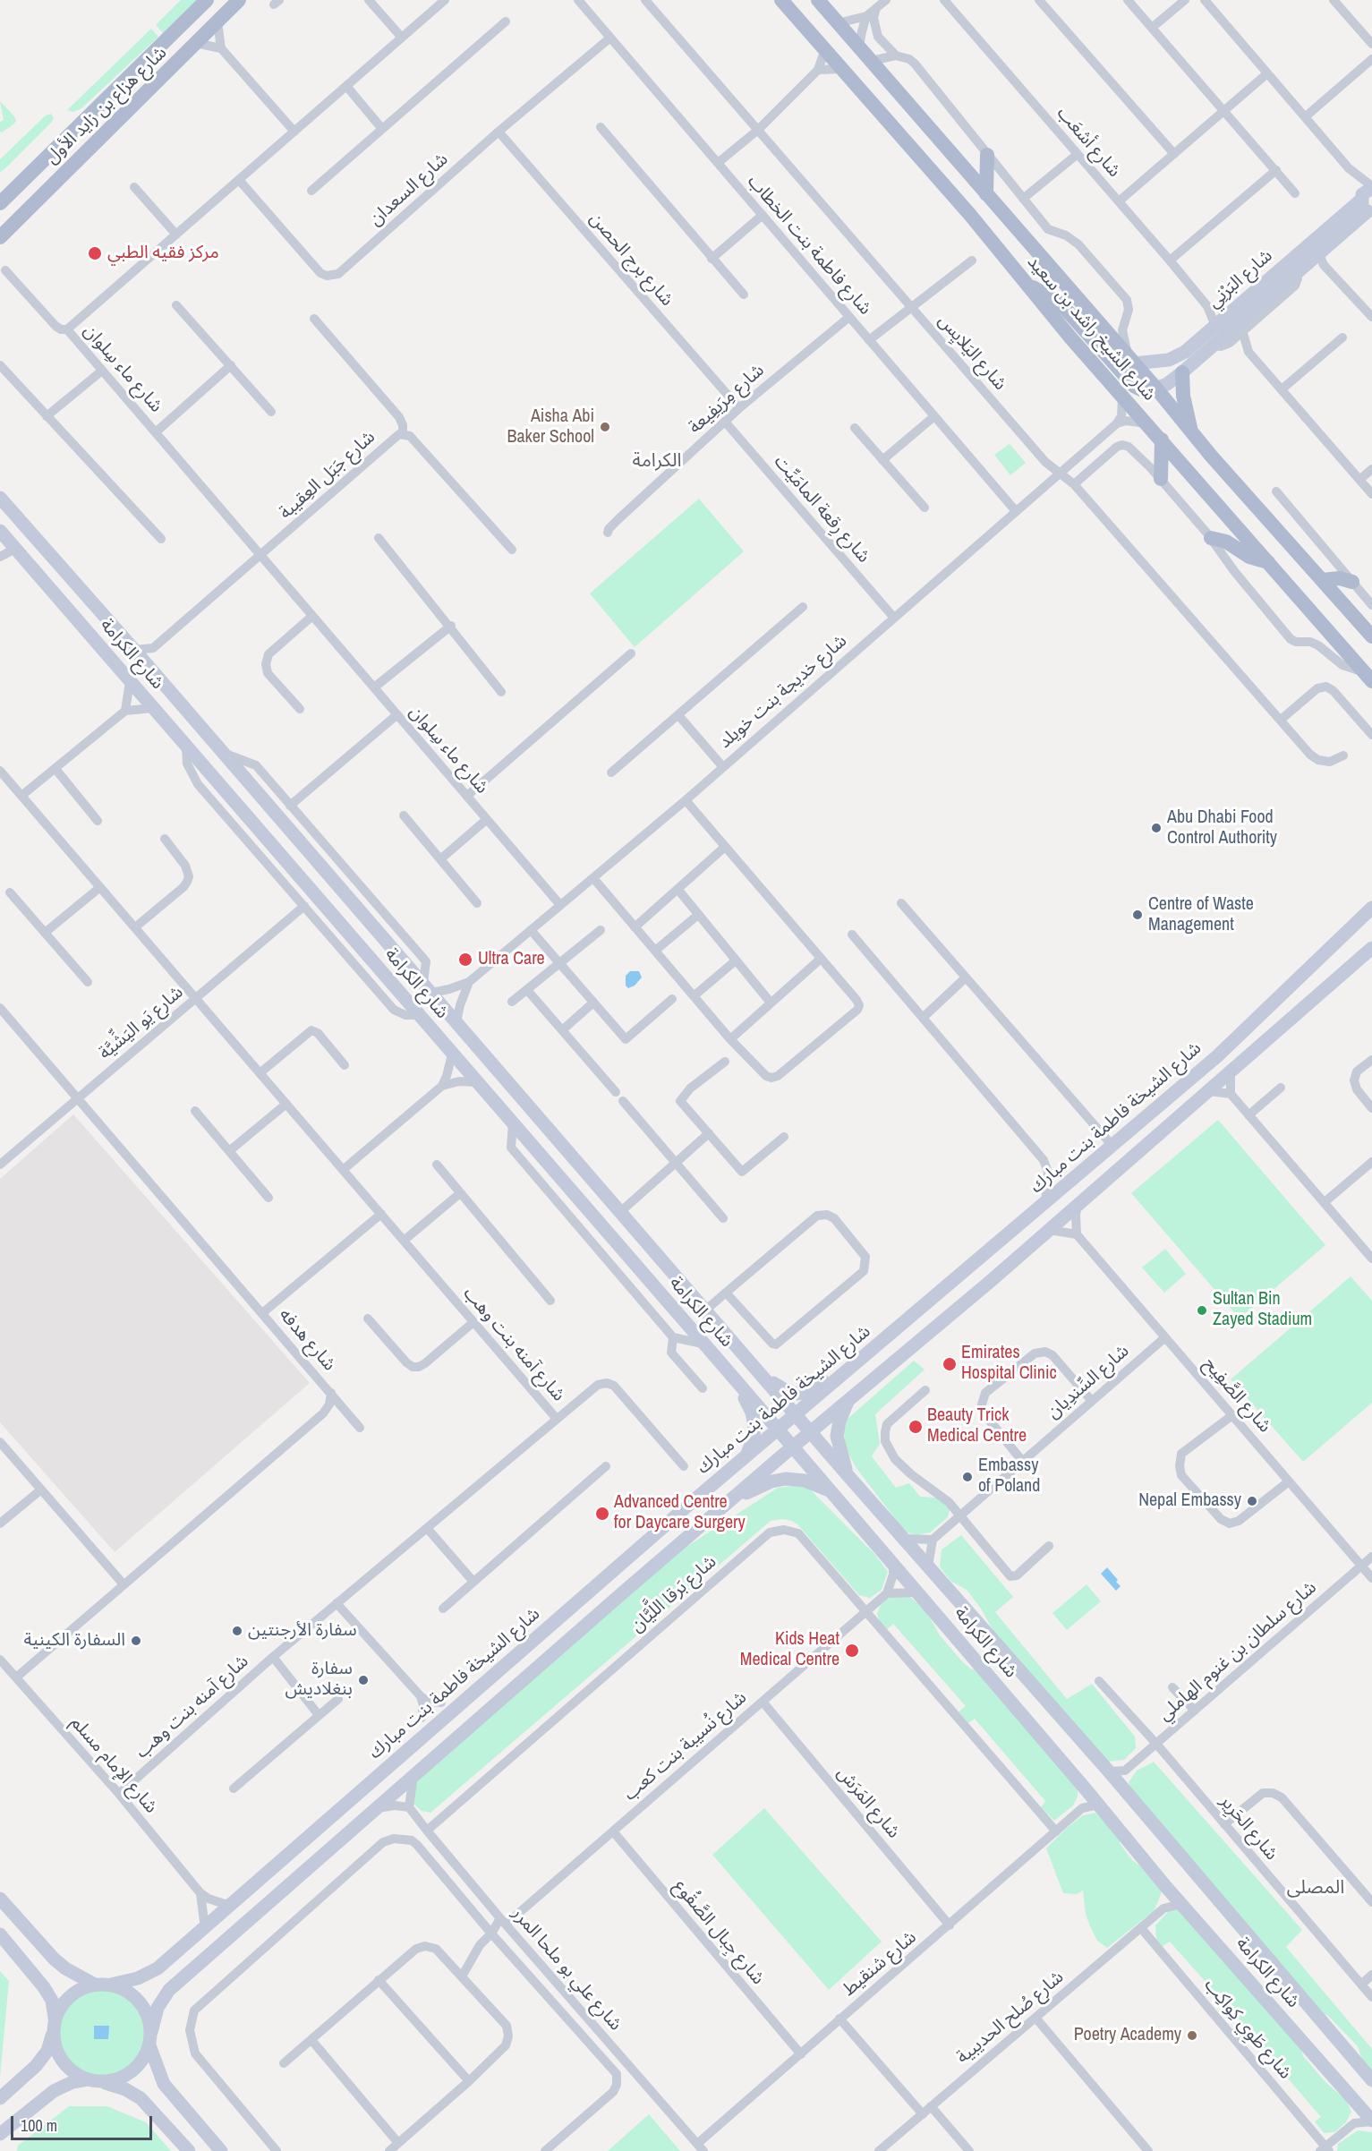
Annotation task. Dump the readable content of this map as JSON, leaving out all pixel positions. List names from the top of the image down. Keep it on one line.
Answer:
{"streets":{"main road":["شارع هزاع بن زايد الأول","شارع البَرْنِي","شارع الشيخ راشد بن سعيد","شارع الكرامة","شارع الشيخة فاطمة بنت مبارك"],"street":["شارع أشعَب","شارع السعدان","شارع فاطمة بنت الخطاب","شارع برج الحصن","شارع اليَلايِس","شارع ماء سِلوان","شارع مِرَيفِيعة","شارع جَبَل العِقيبة","شارع رِقعة المامَيِّت","شارع خديجة بنت خويلد","شارع يَو اليَشِّيَّة","شارع هدفه","شارع آمنه بنت وهب","شارع السِّندِيان","شارع الصَّفِيح","شارع بَرقا اللَّيَّان","شارع سلطان بن غنوم الهاملي","شارع نُسيبة بنت كعب","شارع الإمام مسلم","شارع المَرَش","شارع الحَرِير","شارع جِبال الصَّقُوع","شارع شنقيط","شارع علي بو ملحا المرر","شارع صُلح الحديبية","شارع طَوِي كِواكِب"]},"crossings":[["شارع أشعَب","شارع البَرْنِي"],["شارع السعدان","شارع فاطمة بنت الخطاب"],["شارع السعدان","شارع برج الحصن"],["شارع السعدان","شارع ماء سِلوان"],["شارع فاطمة بنت الخطاب","شارع مِرَيفِيعة"],["شارع فاطمة بنت الخطاب","شارع خديجة بنت خويلد"],["شارع برج الحصن","شارع مِرَيفِيعة"],["شارع البَرْنِي","شارع الشيخ راشد بن سعيد"],["شارع اليَلايِس","شارع خديجة بنت خويلد"],["شارع ماء سِلوان","شارع جَبَل العِقيبة"],["شارع ماء سِلوان","شارع خديجة بنت خويلد"],["شارع مِرَيفِيعة","شارع رِقعة المامَيِّت"],["شارع رِقعة المامَيِّت","شارع خديجة بنت خويلد"],["شارع الكرامة","شارع خديجة بنت خويلد"],["شارع الكرامة","شارع الشيخة فاطمة بنت مبارك"],["شارع الكرامة","شارع شنقيط"],["شارع الكرامة","شارع صُلح الحديبية"],["شارع يَو اليَشِّيَّة","شارع هدفه"],["شارع يَو اليَشِّيَّة","شارع آمنه بنت وهب"],["شارع الشيخة فاطمة بنت مبارك","شارع الإمام مسلم"],["شارع هدفه","شارع الإمام مسلم"],["شارع آمنه بنت وهب","شارع الإمام مسلم"],["شارع السِّندِيان","شارع الصَّفِيح"],["شارع الصَّفِيح","شارع سلطان بن غنوم الهاملي"],["شارع بَرقا اللَّيَّان","شارع نُسيبة بنت كعب"],["شارع بَرقا اللَّيَّان","شارع شنقيط"],["شارع بَرقا اللَّيَّان","شارع علي بو ملحا المرر"],["شارع سلطان بن غنوم الهاملي","شارع الحَرِير"],["شارع نُسيبة بنت كعب","شارع المَرَش"],["شارع نُسيبة بنت كعب","شارع جِبال الصَّقُوع"],["شارع نُسيبة بنت كعب","شارع علي بو ملحا المرر"],["شارع المَرَش","شارع شنقيط"],["شارع جِبال الصَّقُوع","شارع شنقيط"],["شارع شنقيط","شارع علي بو ملحا المرر"],["شارع صُلح الحديبية","شارع طَوِي كِواكِب"]],"districts":["الكرامة","المصلى"],"places":["مركز فقيه الطبي","Aisha Abi Baker School","Abu Dhabi Food Control Authority","Centre of Waste Management","Ultra Care","Sultan Bin Zayed Stadium","Emirates Hospital Clinic","Beauty Trick Medical Centre","Embassy of Poland","Nepal Embassy","Advanced Centre for Daycare Surgery","سفارة الأرجنتين","السفارة الكينية","Kids Heat Medical Centre","سفارة بنغلاديش","Poetry Academy"],"scale_bar":"100 m"}
